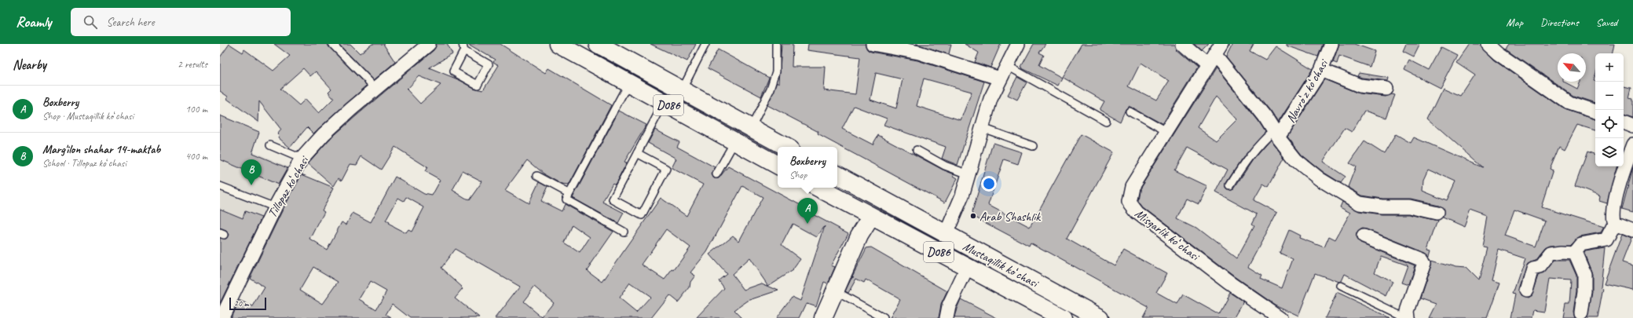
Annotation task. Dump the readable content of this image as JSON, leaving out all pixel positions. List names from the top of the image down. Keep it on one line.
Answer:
{"streets":{"main road":["D086","Mustaqillik koʻchasi"],"street":["Navroʻz koʻchasi","Tillopaz koʻchasi","Misgarlik koʻchasi"]},"crossings":[["Navroʻz koʻchasi","Misgarlik koʻchasi"]],"places":["Arab Shashlik"],"scale_bar":"20 m","north":"top left","page":{"header":"Roamly","search":"Search here","nav":["Map","Directions","Saved"],"heading":["Nearby","2 results"],"map_buttons":["+","−"],"list":[{"mark":"A","name":"Boxberry","note":"Shop · Mustaqillik koʻchasi","value":"100 m"},{"mark":"B","name":"Marg'ilon shahar 14-maktab","note":"School · Tillopaz koʻchasi","value":"400 m"}],"popup":["Boxberry","Shop"],"pins":["B","A"],"scale":"20 m"}}
